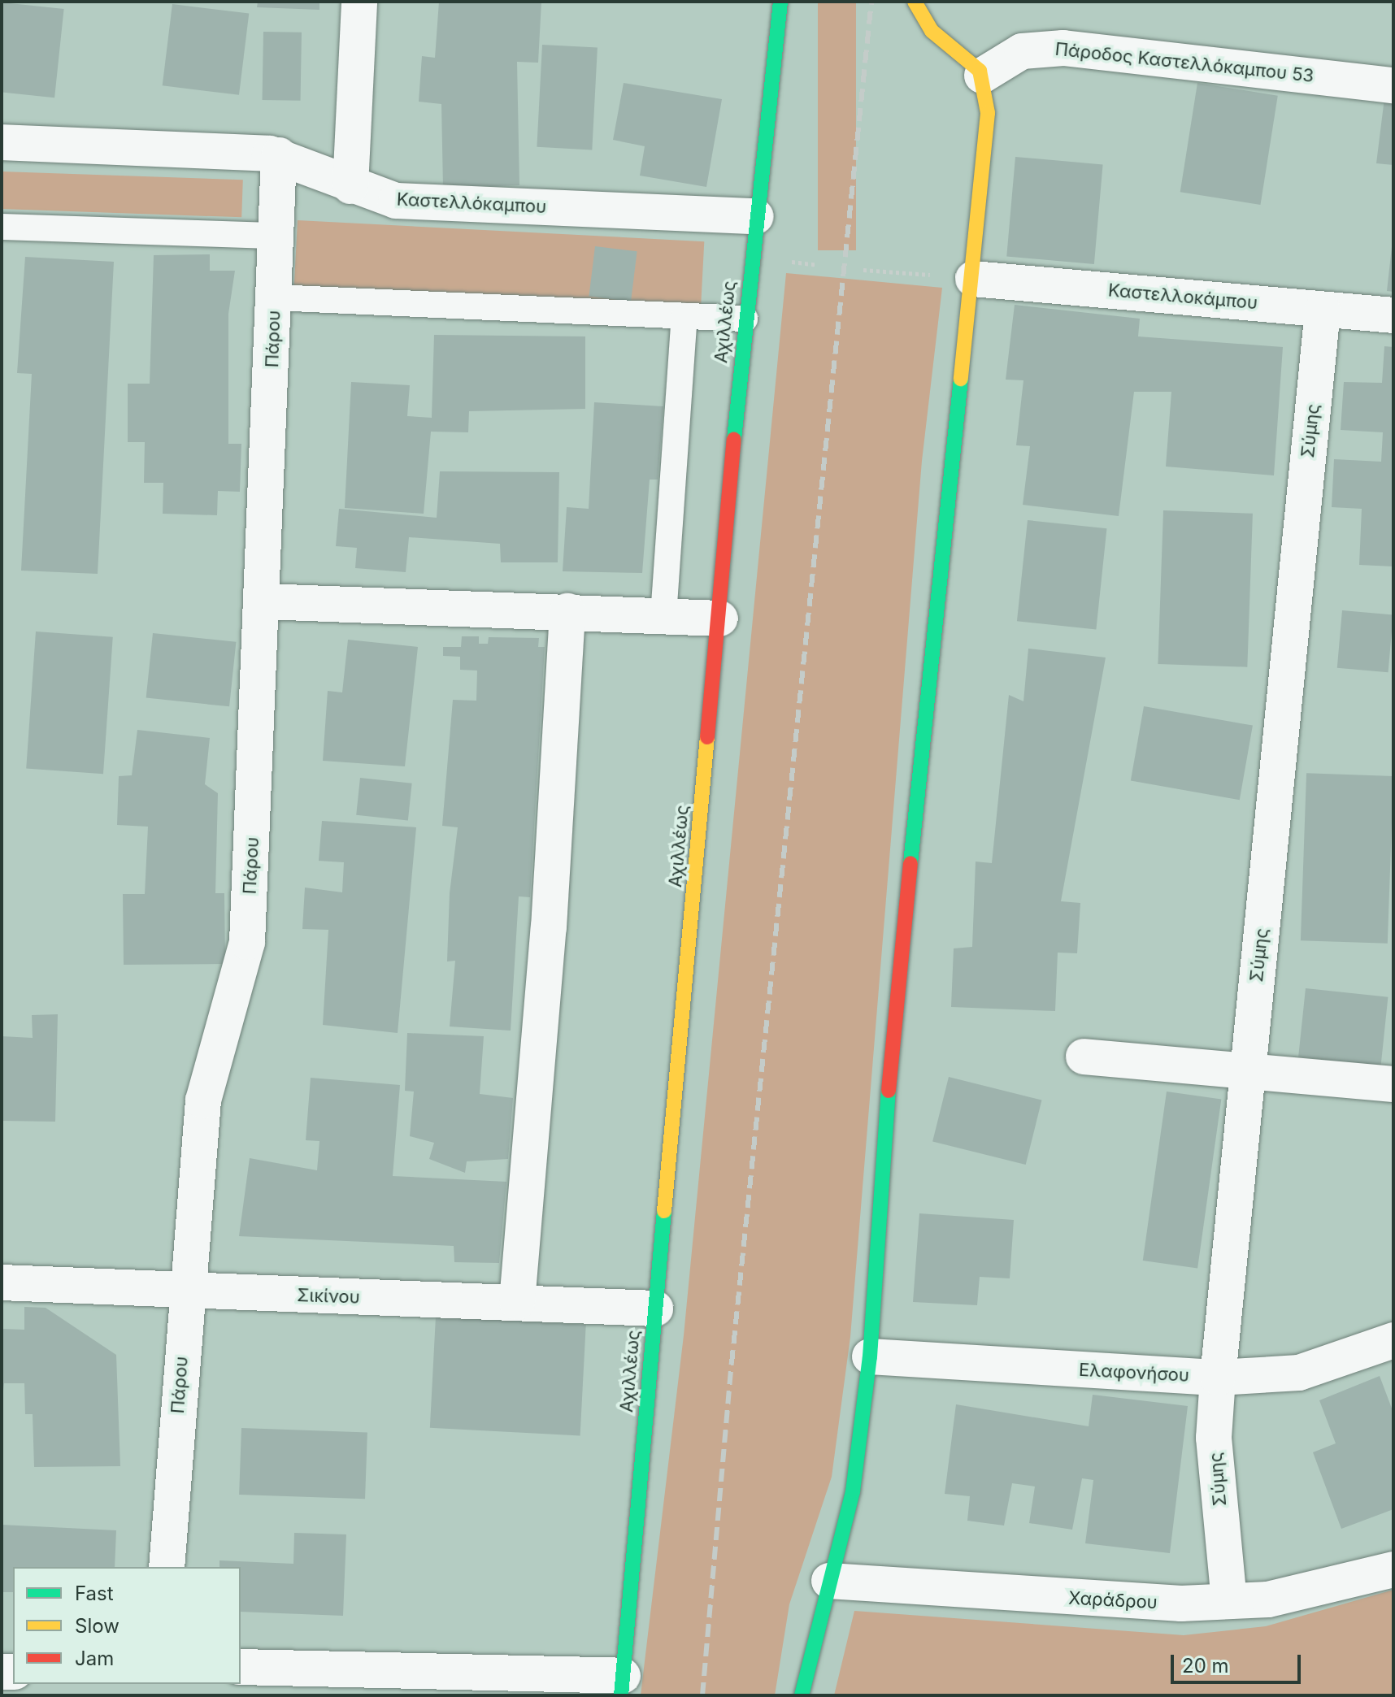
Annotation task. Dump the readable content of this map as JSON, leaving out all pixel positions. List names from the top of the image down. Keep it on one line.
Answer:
{"streets":{"street":["Πάροδος Καστελλόκαμπου 53","Καστελλόκαμπου","Καστελλοκάμπου","Αχιλλέως","Πάρου","Σύμης","Σικίνου","Ελαφονήσου","Χαράδρου"]},"crossings":[["Καστελλόκαμπου","Αχιλλέως"],["Καστελλόκαμπου","Πάρου"],["Καστελλοκάμπου","Σύμης"],["Αχιλλέως","Σικίνου"],["Πάρου","Σικίνου"],["Σύμης","Ελαφονήσου"],["Σύμης","Χαράδρου"]],"legend":["Fast","Slow","Jam"],"scale_bar":"20 m"}
